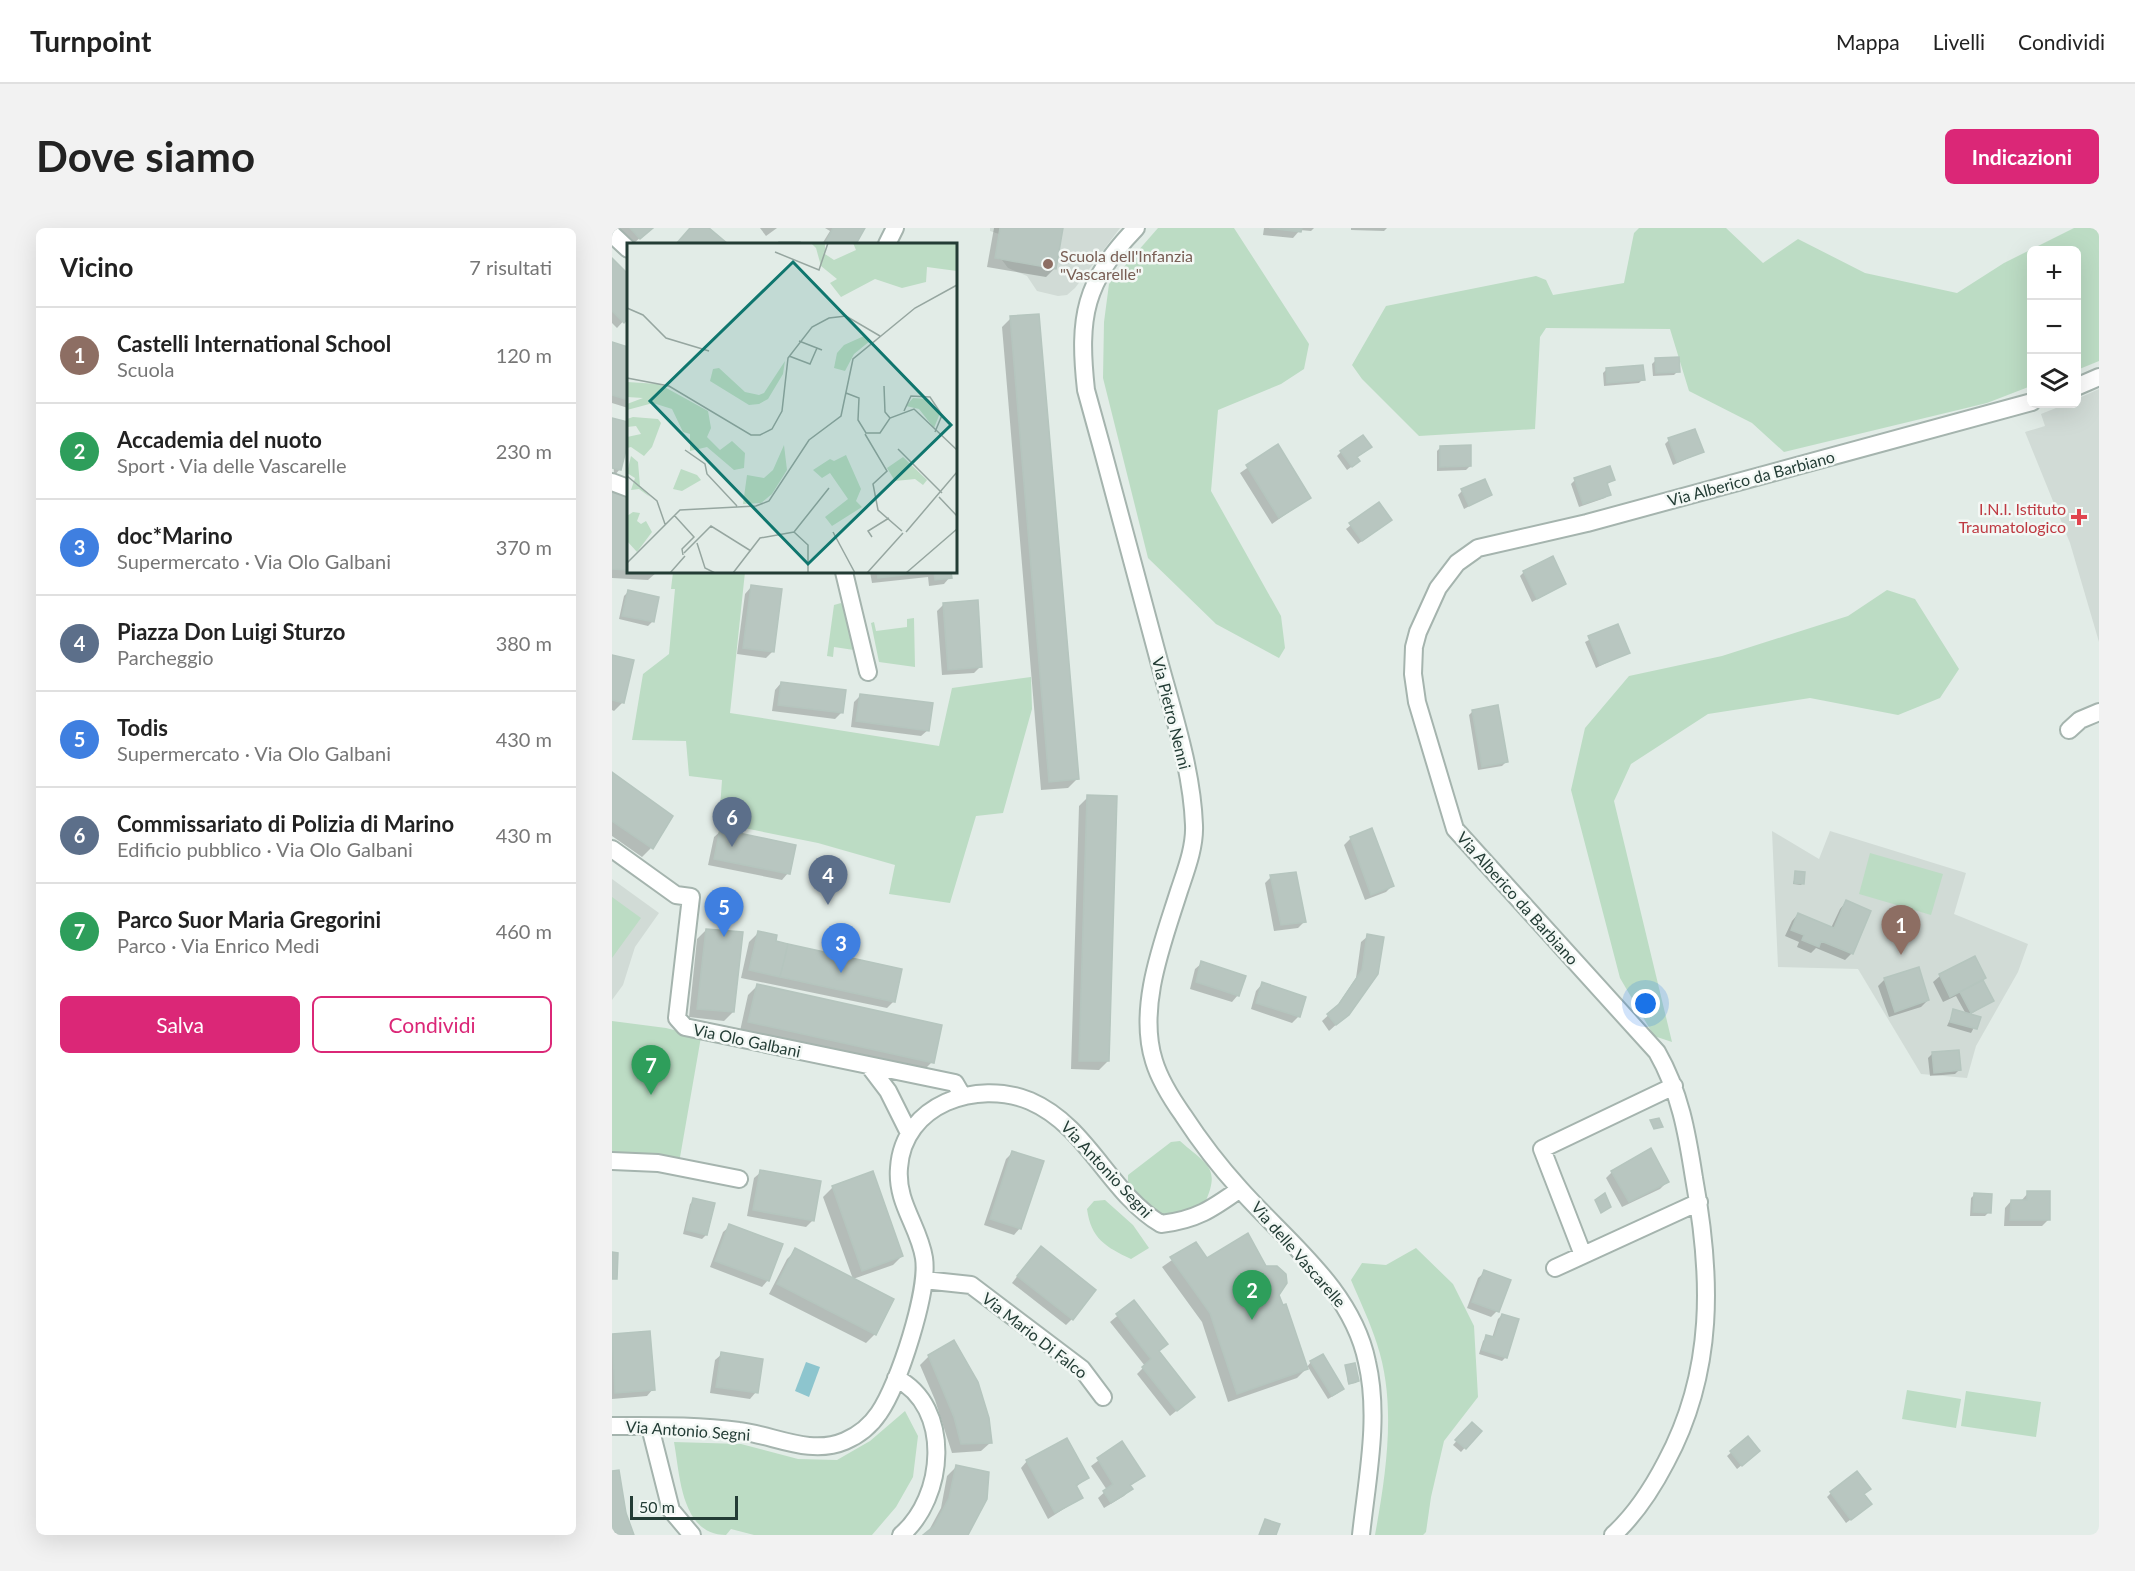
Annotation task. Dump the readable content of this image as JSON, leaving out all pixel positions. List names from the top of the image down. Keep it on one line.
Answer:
{"streets":{"street":["Via Alberico da Barbiano","Via Pietro Nenni","Via Olo Galbani","Via Antonio Segni","Via delle Vascarelle","Via Mario Di Falco"]},"crossings":[["Via Pietro Nenni","Via Antonio Segni"],["Via Pietro Nenni","Via delle Vascarelle"],["Via Olo Galbani","Via Antonio Segni"],["Via Antonio Segni","Via delle Vascarelle"],["Via Antonio Segni","Via Mario Di Falco"]],"places":{"other":["Scuola dell'Infanzia \"Vascarelle\""],"health":["I.N.I. Istituto Traumatologico"]},"scale_bar":"50 m","page":{"header":"Turnpoint","nav":["Mappa","Livelli","Condividi"],"buttons":["Indicazioni",["Salva","Condividi"]],"title":"Dove siamo","heading":["Vicino","7 risultati"],"map_buttons":["+","−"],"list":[{"mark":"1","name":"Castelli International School","note":"Scuola","value":"120 m"},{"mark":"2","name":"Accademia del nuoto","note":"Sport · Via delle Vascarelle","value":"230 m"},{"mark":"3","name":"doc*Marino","note":"Supermercato · Via Olo Galbani","value":"370 m"},{"mark":"4","name":"Piazza Don Luigi Sturzo","note":"Parcheggio","value":"380 m"},{"mark":"5","name":"Todis","note":"Supermercato · Via Olo Galbani","value":"430 m"},{"mark":"6","name":"Commissariato di Polizia di Marino","note":"Edificio pubblico · Via Olo Galbani","value":"430 m"},{"mark":"7","name":"Parco Suor Maria Gregorini","note":"Parco · Via Enrico Medi","value":"460 m"}],"pins":["6","4","5","1","3","7","2"],"scale":"50 m"}}
